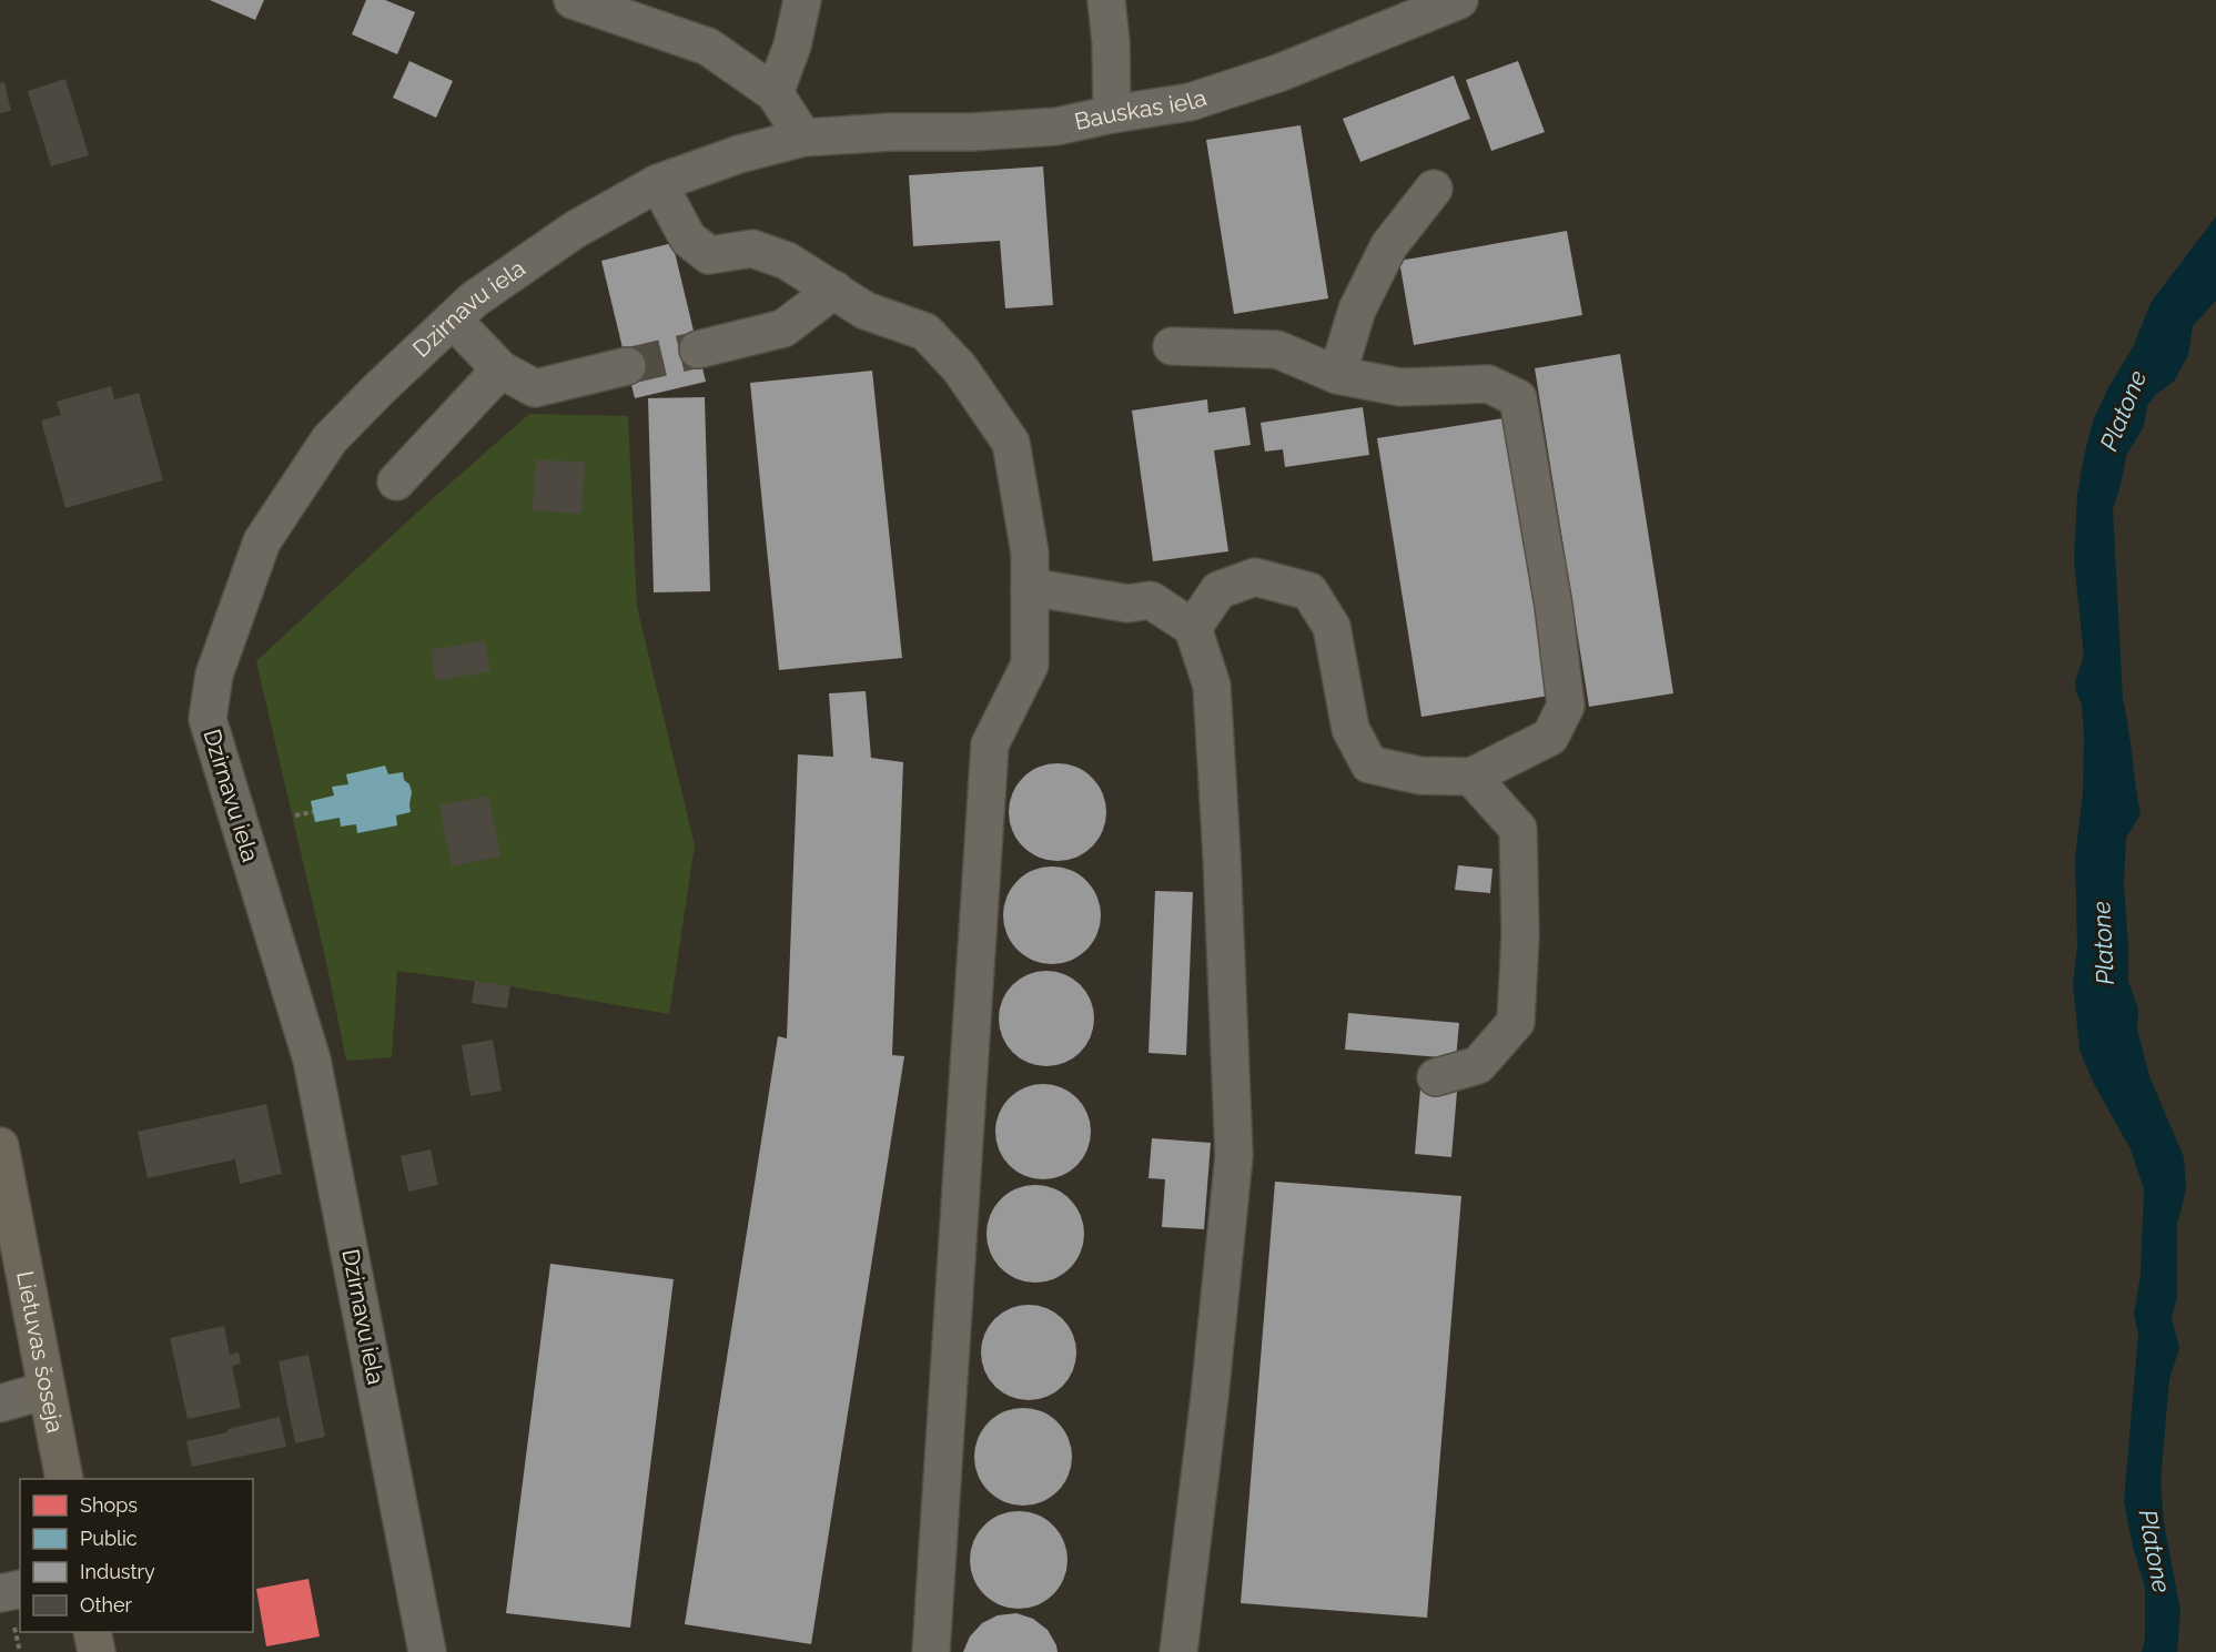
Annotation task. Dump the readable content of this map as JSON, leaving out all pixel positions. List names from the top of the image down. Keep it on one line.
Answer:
{"streets":{"main road":["Lietuvas šoseja"],"street":["Bauskas iela","Dzirnavu iela"]},"crossings":[["Bauskas iela","Dzirnavu iela"]],"water":["Platone"],"legend":["Shops","Public","Industry","Other"]}
